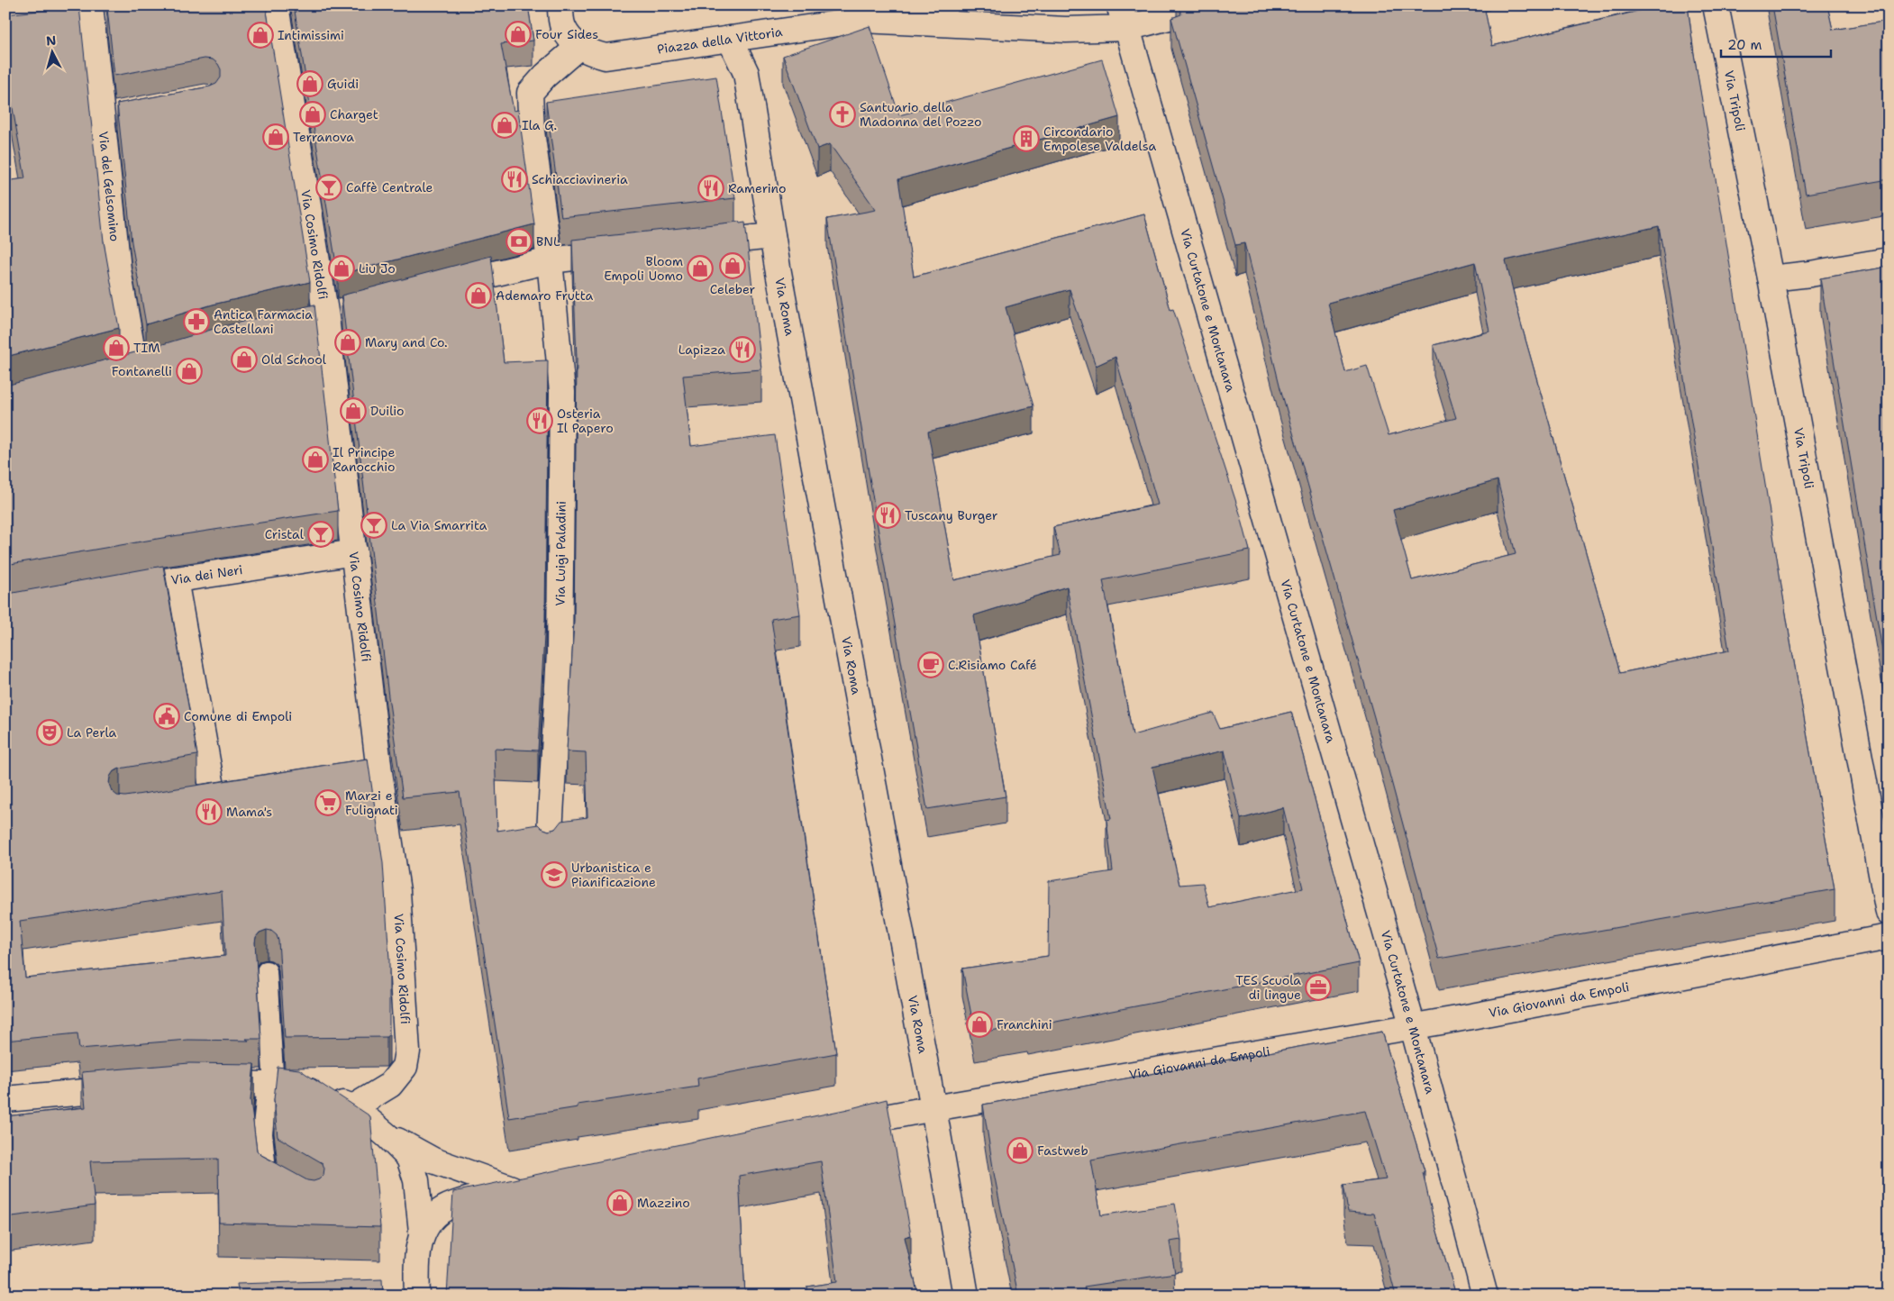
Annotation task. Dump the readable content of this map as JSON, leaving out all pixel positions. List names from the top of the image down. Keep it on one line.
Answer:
{"streets":{"street":["Piazza della Vittoria","Via Tripoli","Via del Gelsomino","Via Cosimo Ridolfi","Via Roma","Via Curtatone e Montanara","Via Luigi Paladini","Via dei Neri","Via Giovanni da Empoli"]},"crossings":[["Piazza della Vittoria","Via Roma"],["Piazza della Vittoria","Via Curtatone e Montanara"],["Piazza della Vittoria","Via Luigi Paladini"],["Via Cosimo Ridolfi","Via dei Neri"],["Via Roma","Via Giovanni da Empoli"],["Via Curtatone e Montanara","Via Giovanni da Empoli"]],"places":{"shop":["Four Sides","Intimissimi","Guidi","Charget","Ila G.","Terranova","Celeber","Liu Jo","Bloom Empoli Uomo","Ademaro Frutta","Mary and Co.","TIM","Old School","Fontanelli","Duilio","Il Principe Ranocchio","Franchini","Fastweb","Mazzino"],"church":["Santuario della Madonna del Pozzo"],"building":["Circondario Empolese Valdelsa"],"restaurant":["Schiacciavineria","Ramerino","Lapizza","Osteria Il Papero","Tuscany Burger","Mama's"],"bar":["Caffè Centrale","La Via Smarrita","Cristal"],"bank":["BNL"],"pharmacy":["Antica Farmacia Castellani"],"cafe":["C.Risiamo Café"],"public building":["Comune di Empoli"],"theatre":["La Perla"],"supermarket":["Marzi e Fulignati"],"school or university":["Urbanistica e Pianificazione"],"office":["TES Scuola di lingue"]},"scale_bar":"20 m","north":"top"}
